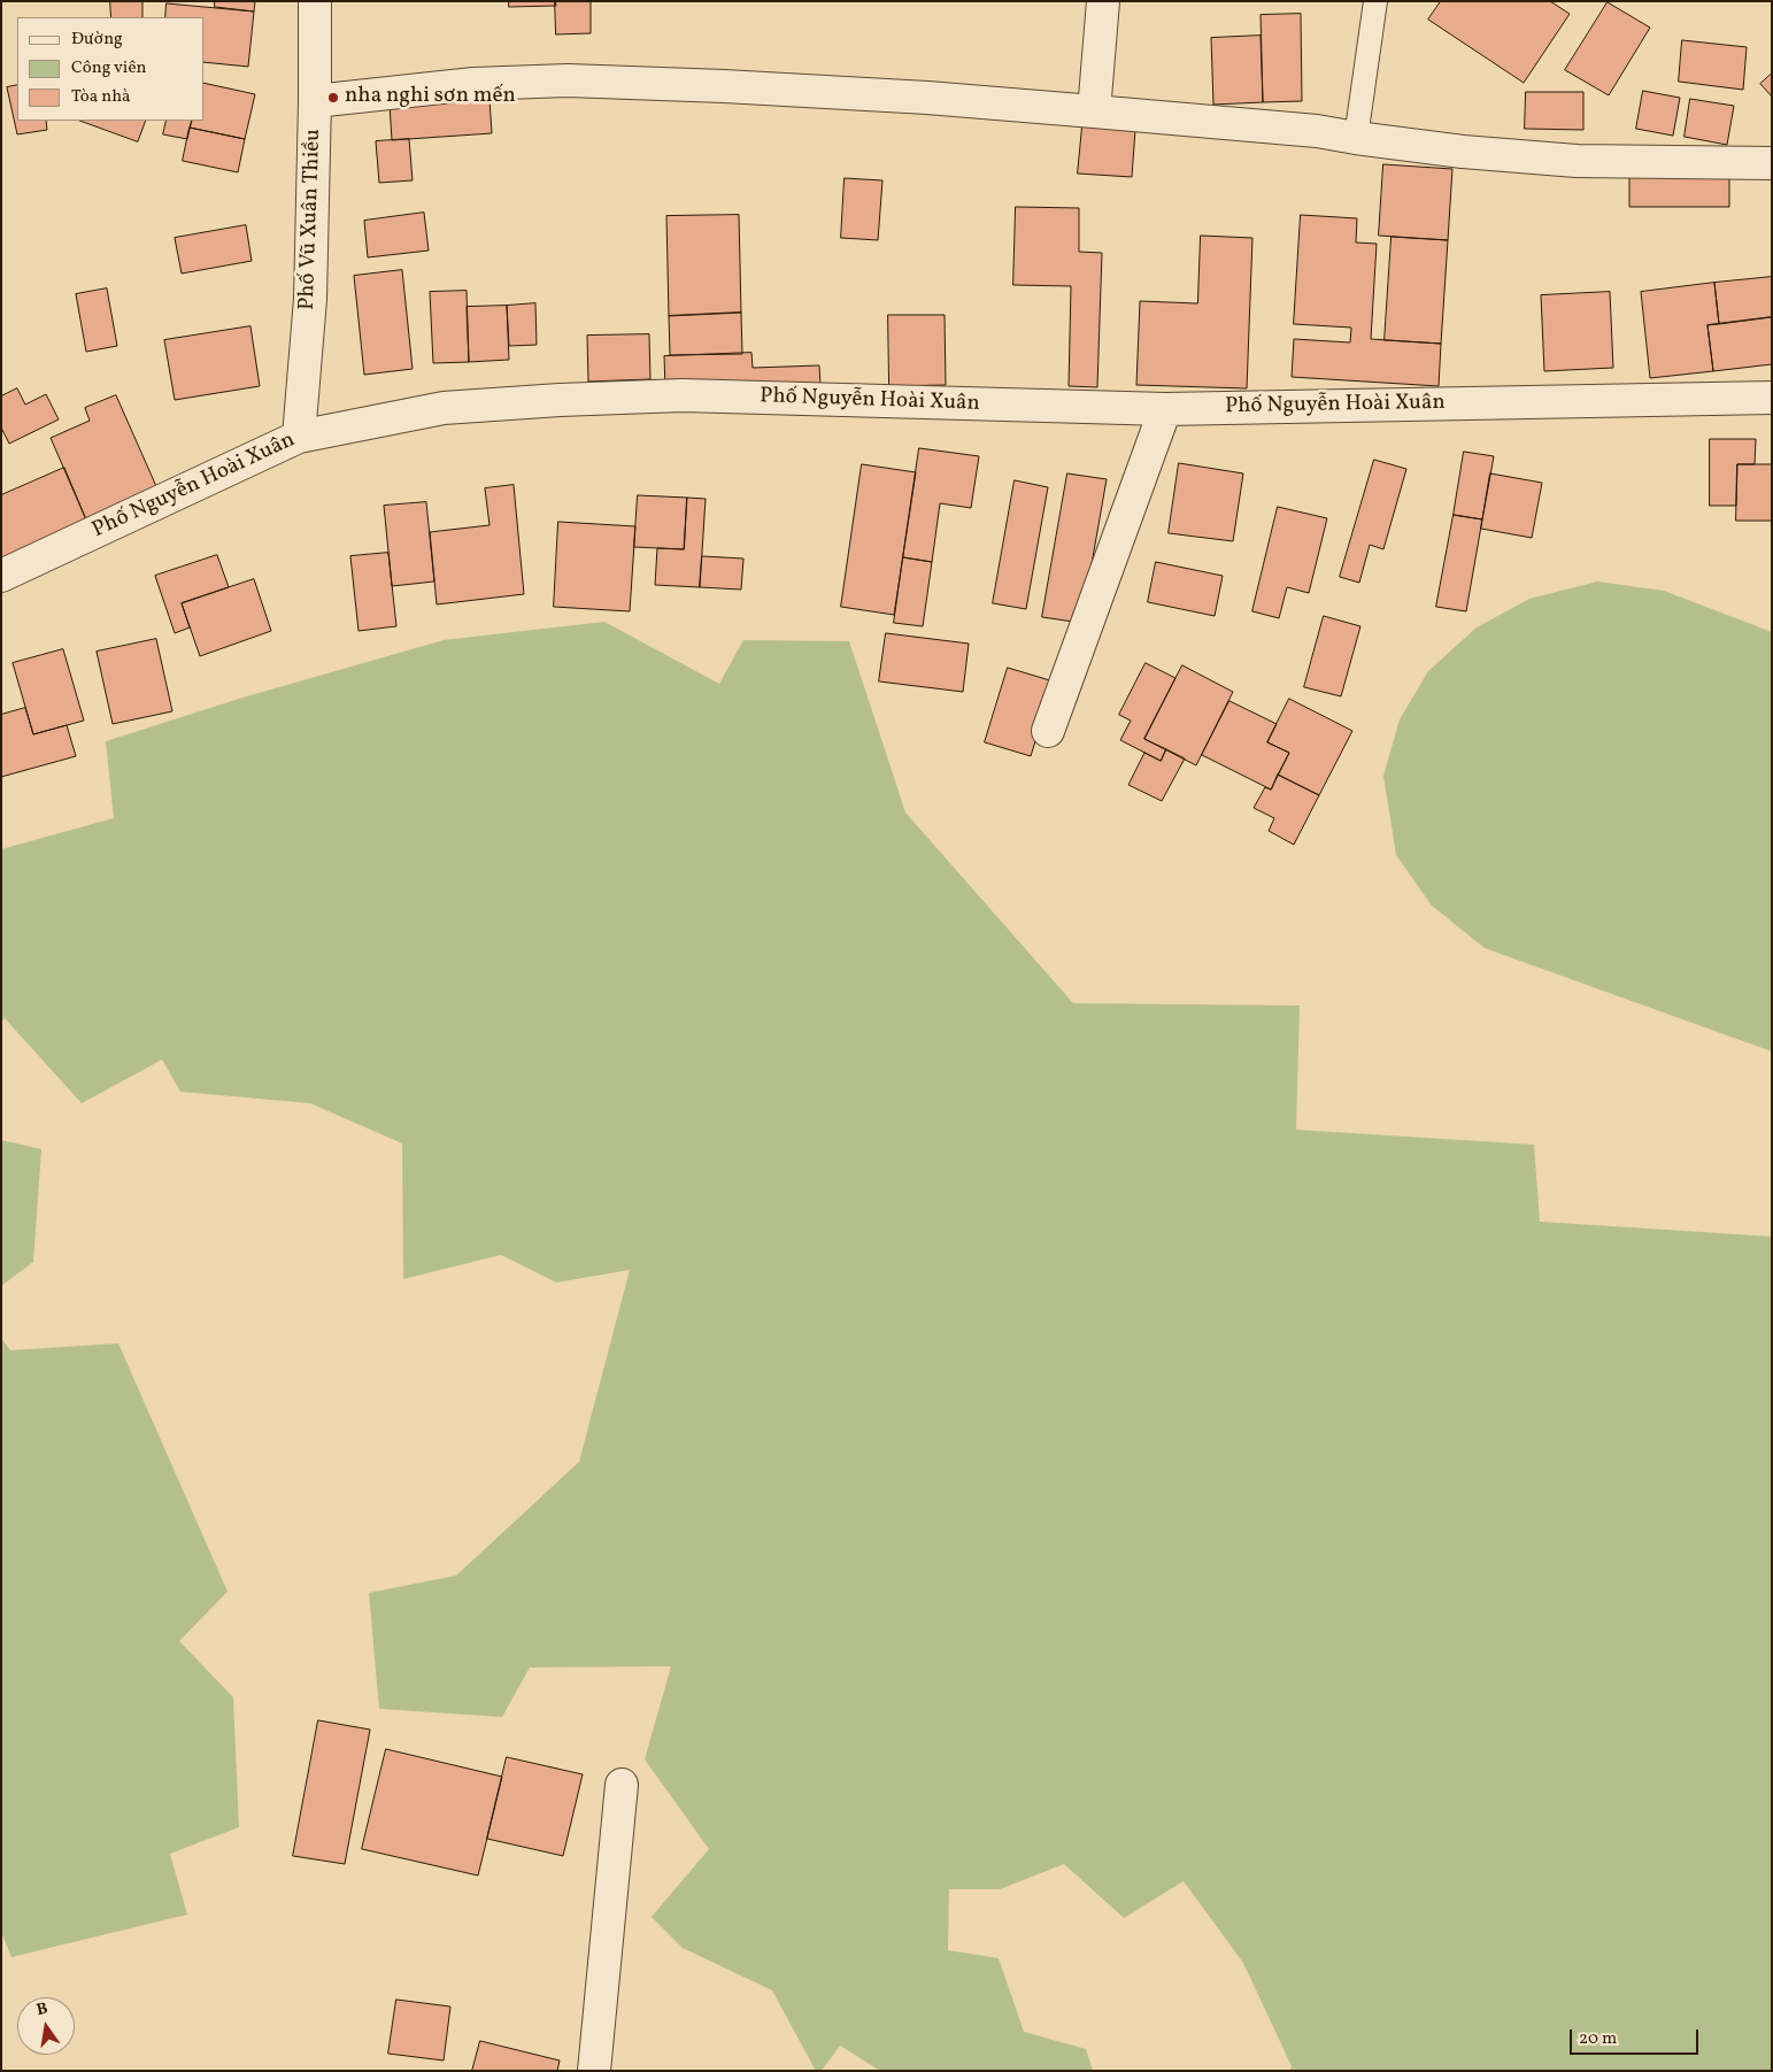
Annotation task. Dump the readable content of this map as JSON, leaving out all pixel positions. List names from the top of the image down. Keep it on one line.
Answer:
{"streets":{"street":["Phố Vũ Xuân Thiều","Phố Nguyễn Hoài Xuân"]},"crossings":[["Phố Vũ Xuân Thiều","Phố Nguyễn Hoài Xuân"]],"places":["nha nghi sơn mến"],"legend":["Đường","Công viên","Tòa nhà"],"scale_bar":"20 m","north":"top"}
